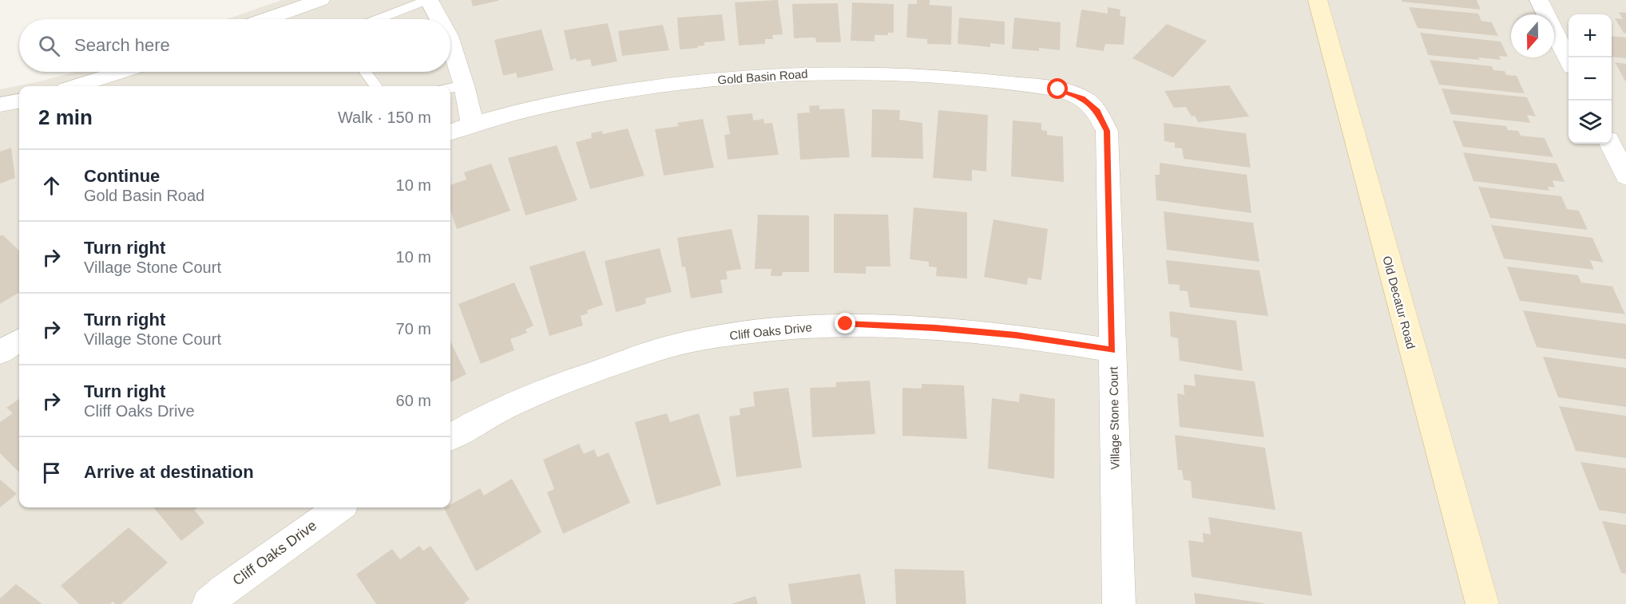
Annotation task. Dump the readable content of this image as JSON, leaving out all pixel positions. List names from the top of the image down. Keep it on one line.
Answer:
{"streets":{"street":["Gold Basin Road","Old Decatur Road","Cliff Oaks Drive","Village Stone Court"]},"crossings":[["Gold Basin Road","Village Stone Court"],["Cliff Oaks Drive","Village Stone Court"]],"north":"bottom","page":{"map_buttons":["+","−"],"search":"Search here","heading":["2 min","Walk · 150 m"],"list":[["Continue","Gold Basin Road","10 m"],["Turn right","Village Stone Court","10 m"],["Turn right","Village Stone Court","70 m"],["Turn right","Cliff Oaks Drive","60 m"],"Arrive at destination"]}}
